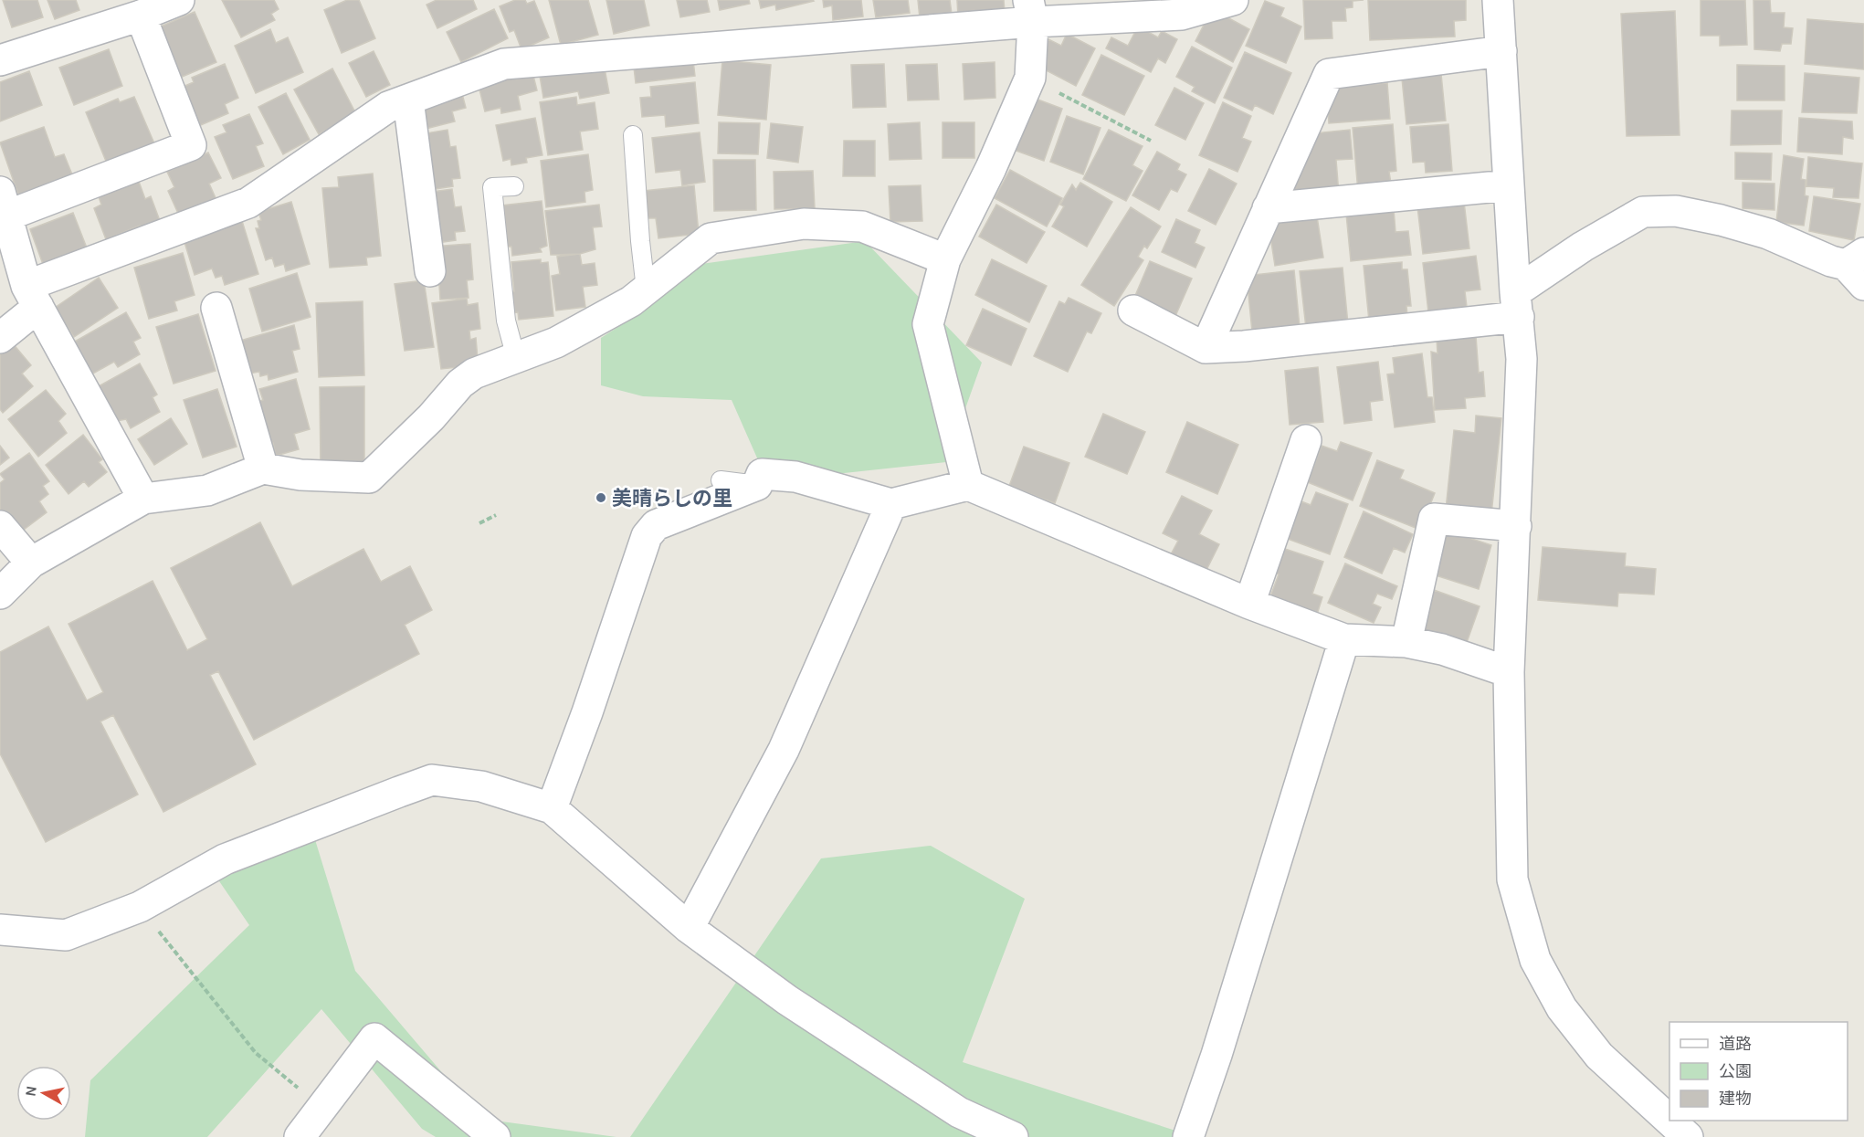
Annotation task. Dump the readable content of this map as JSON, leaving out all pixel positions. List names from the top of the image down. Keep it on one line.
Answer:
{"places":["美晴らしの里"],"legend":["道路","公園","建物"],"north":"left"}
